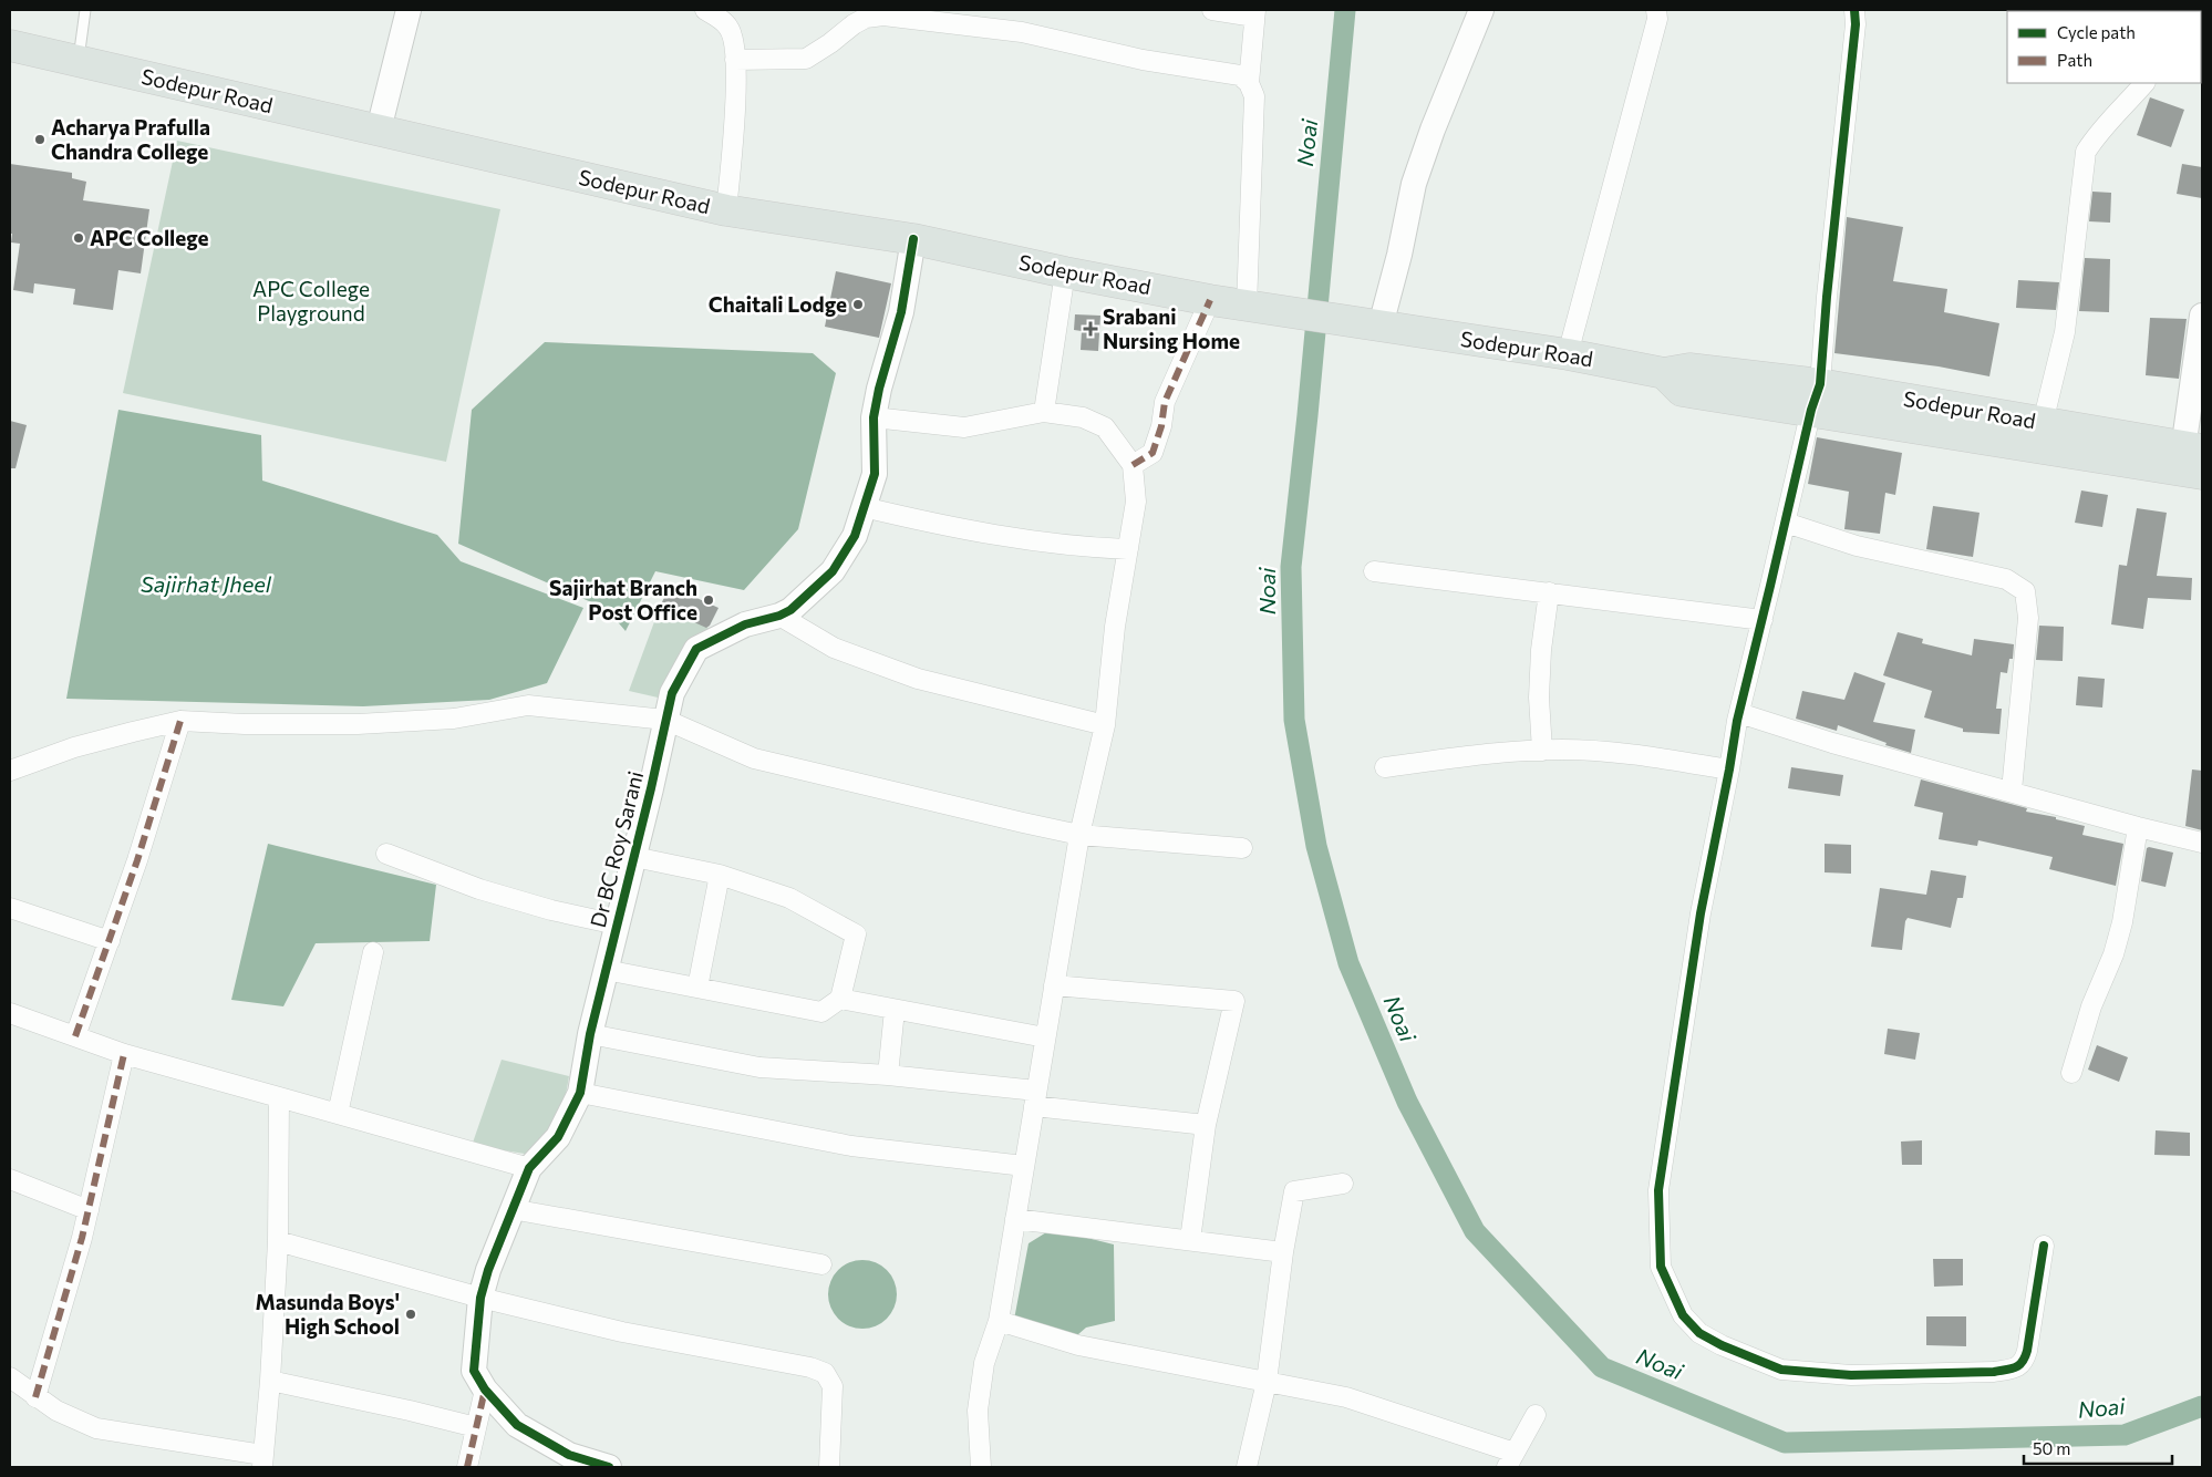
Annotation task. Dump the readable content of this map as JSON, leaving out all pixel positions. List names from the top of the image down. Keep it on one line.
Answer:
{"streets":{"main road":["Sodepur Road"],"street":["Dr BC Roy Sarani"]},"crossings":[["Sodepur Road","Dr BC Roy Sarani"]],"water":["Noai","Sajirhat Jheel"],"parks":["APC College Playground"],"places":{"other":["Acharya Prafulla Chandra College","APC College","Chaitali Lodge","Sajirhat Branch Post Office","Masunda Boys' High School"],"health":["Srabani Nursing Home"]},"legend":["Cycle path","Path"],"scale_bar":"50 m"}
